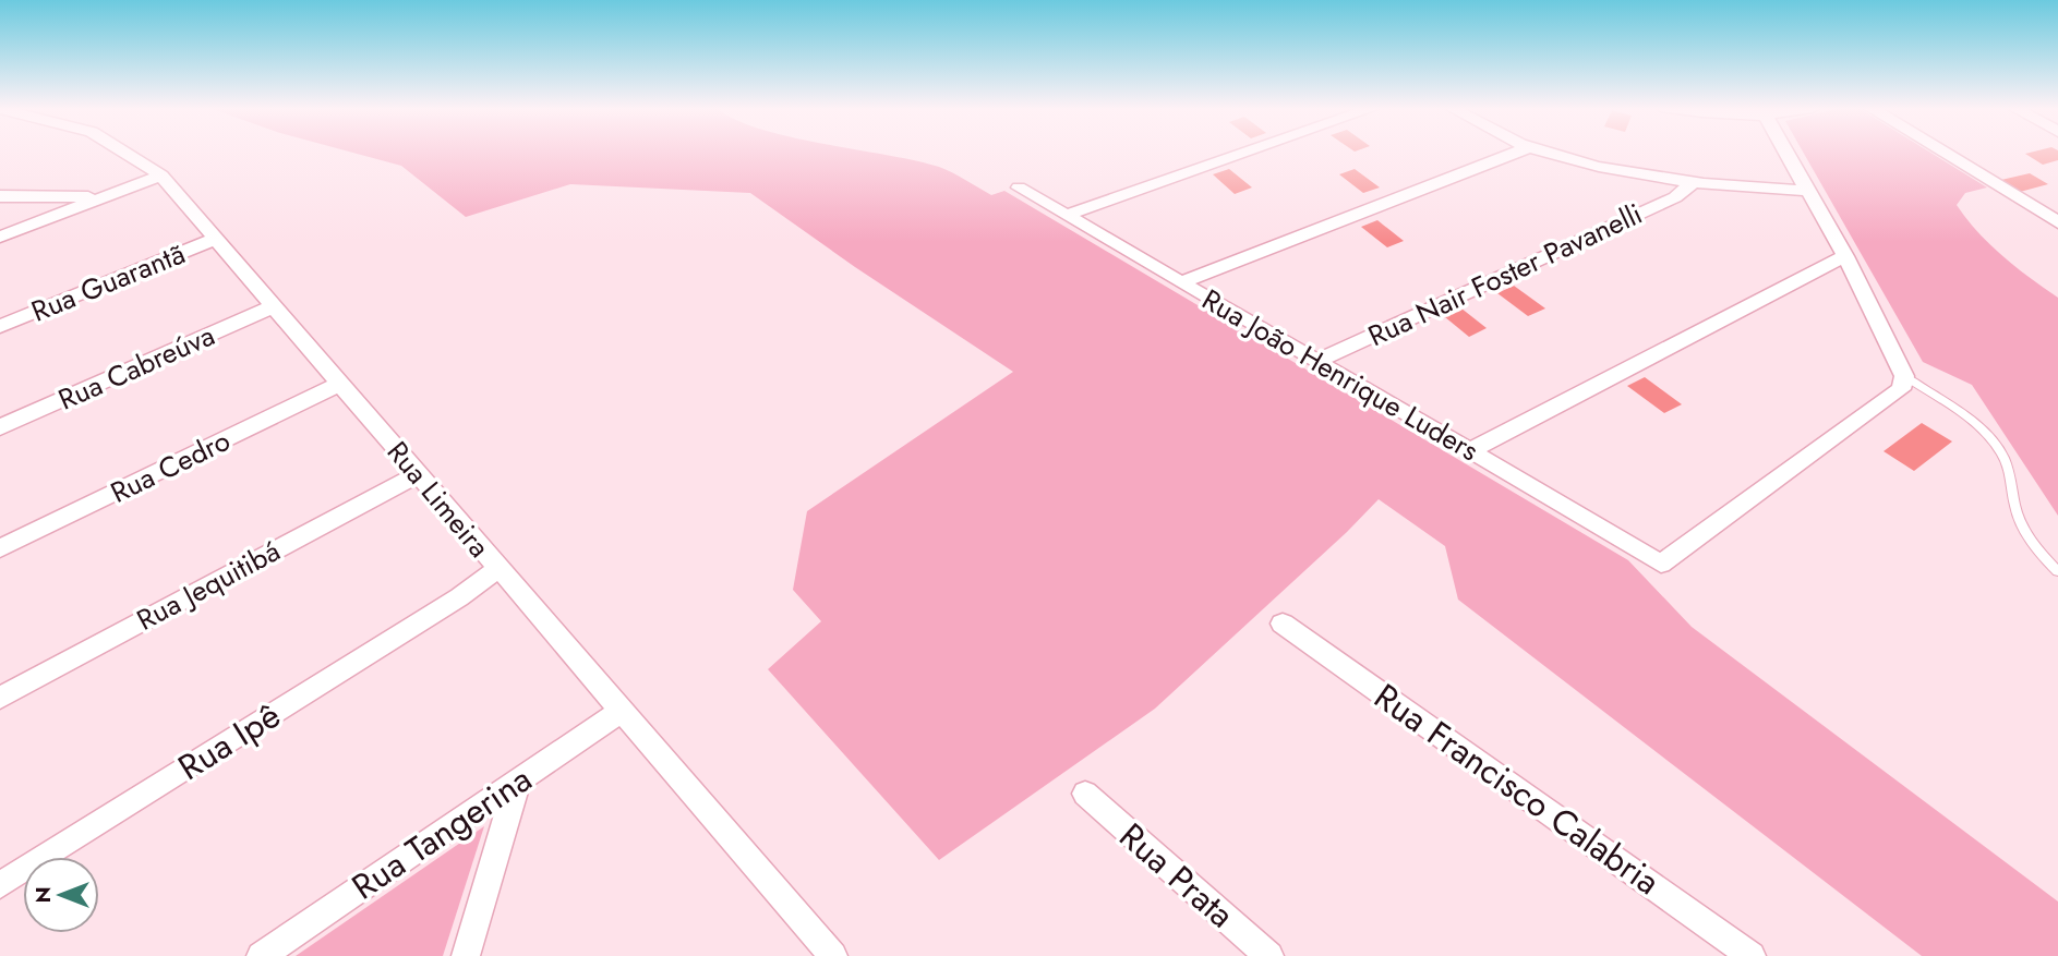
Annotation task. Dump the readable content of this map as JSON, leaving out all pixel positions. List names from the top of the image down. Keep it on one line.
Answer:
{"streets":{"street":["Rua Nair Foster Pavanelli","Rua Guarantã","Rua Cabreúva","Rua João Henrique Luders","Rua Cedro","Rua Limeira","Rua Jequitibá","Rua Ipê","Rua Francisco Calabria","Rua Tangerina","Rua Prata"]},"crossings":[["Rua Nair Foster Pavanelli","Rua João Henrique Luders"],["Rua Guarantã","Rua Limeira"],["Rua Cabreúva","Rua Limeira"],["Rua Cedro","Rua Limeira"],["Rua Limeira","Rua Jequitibá"],["Rua Limeira","Rua Ipê"],["Rua Limeira","Rua Tangerina"]],"north":"left"}
